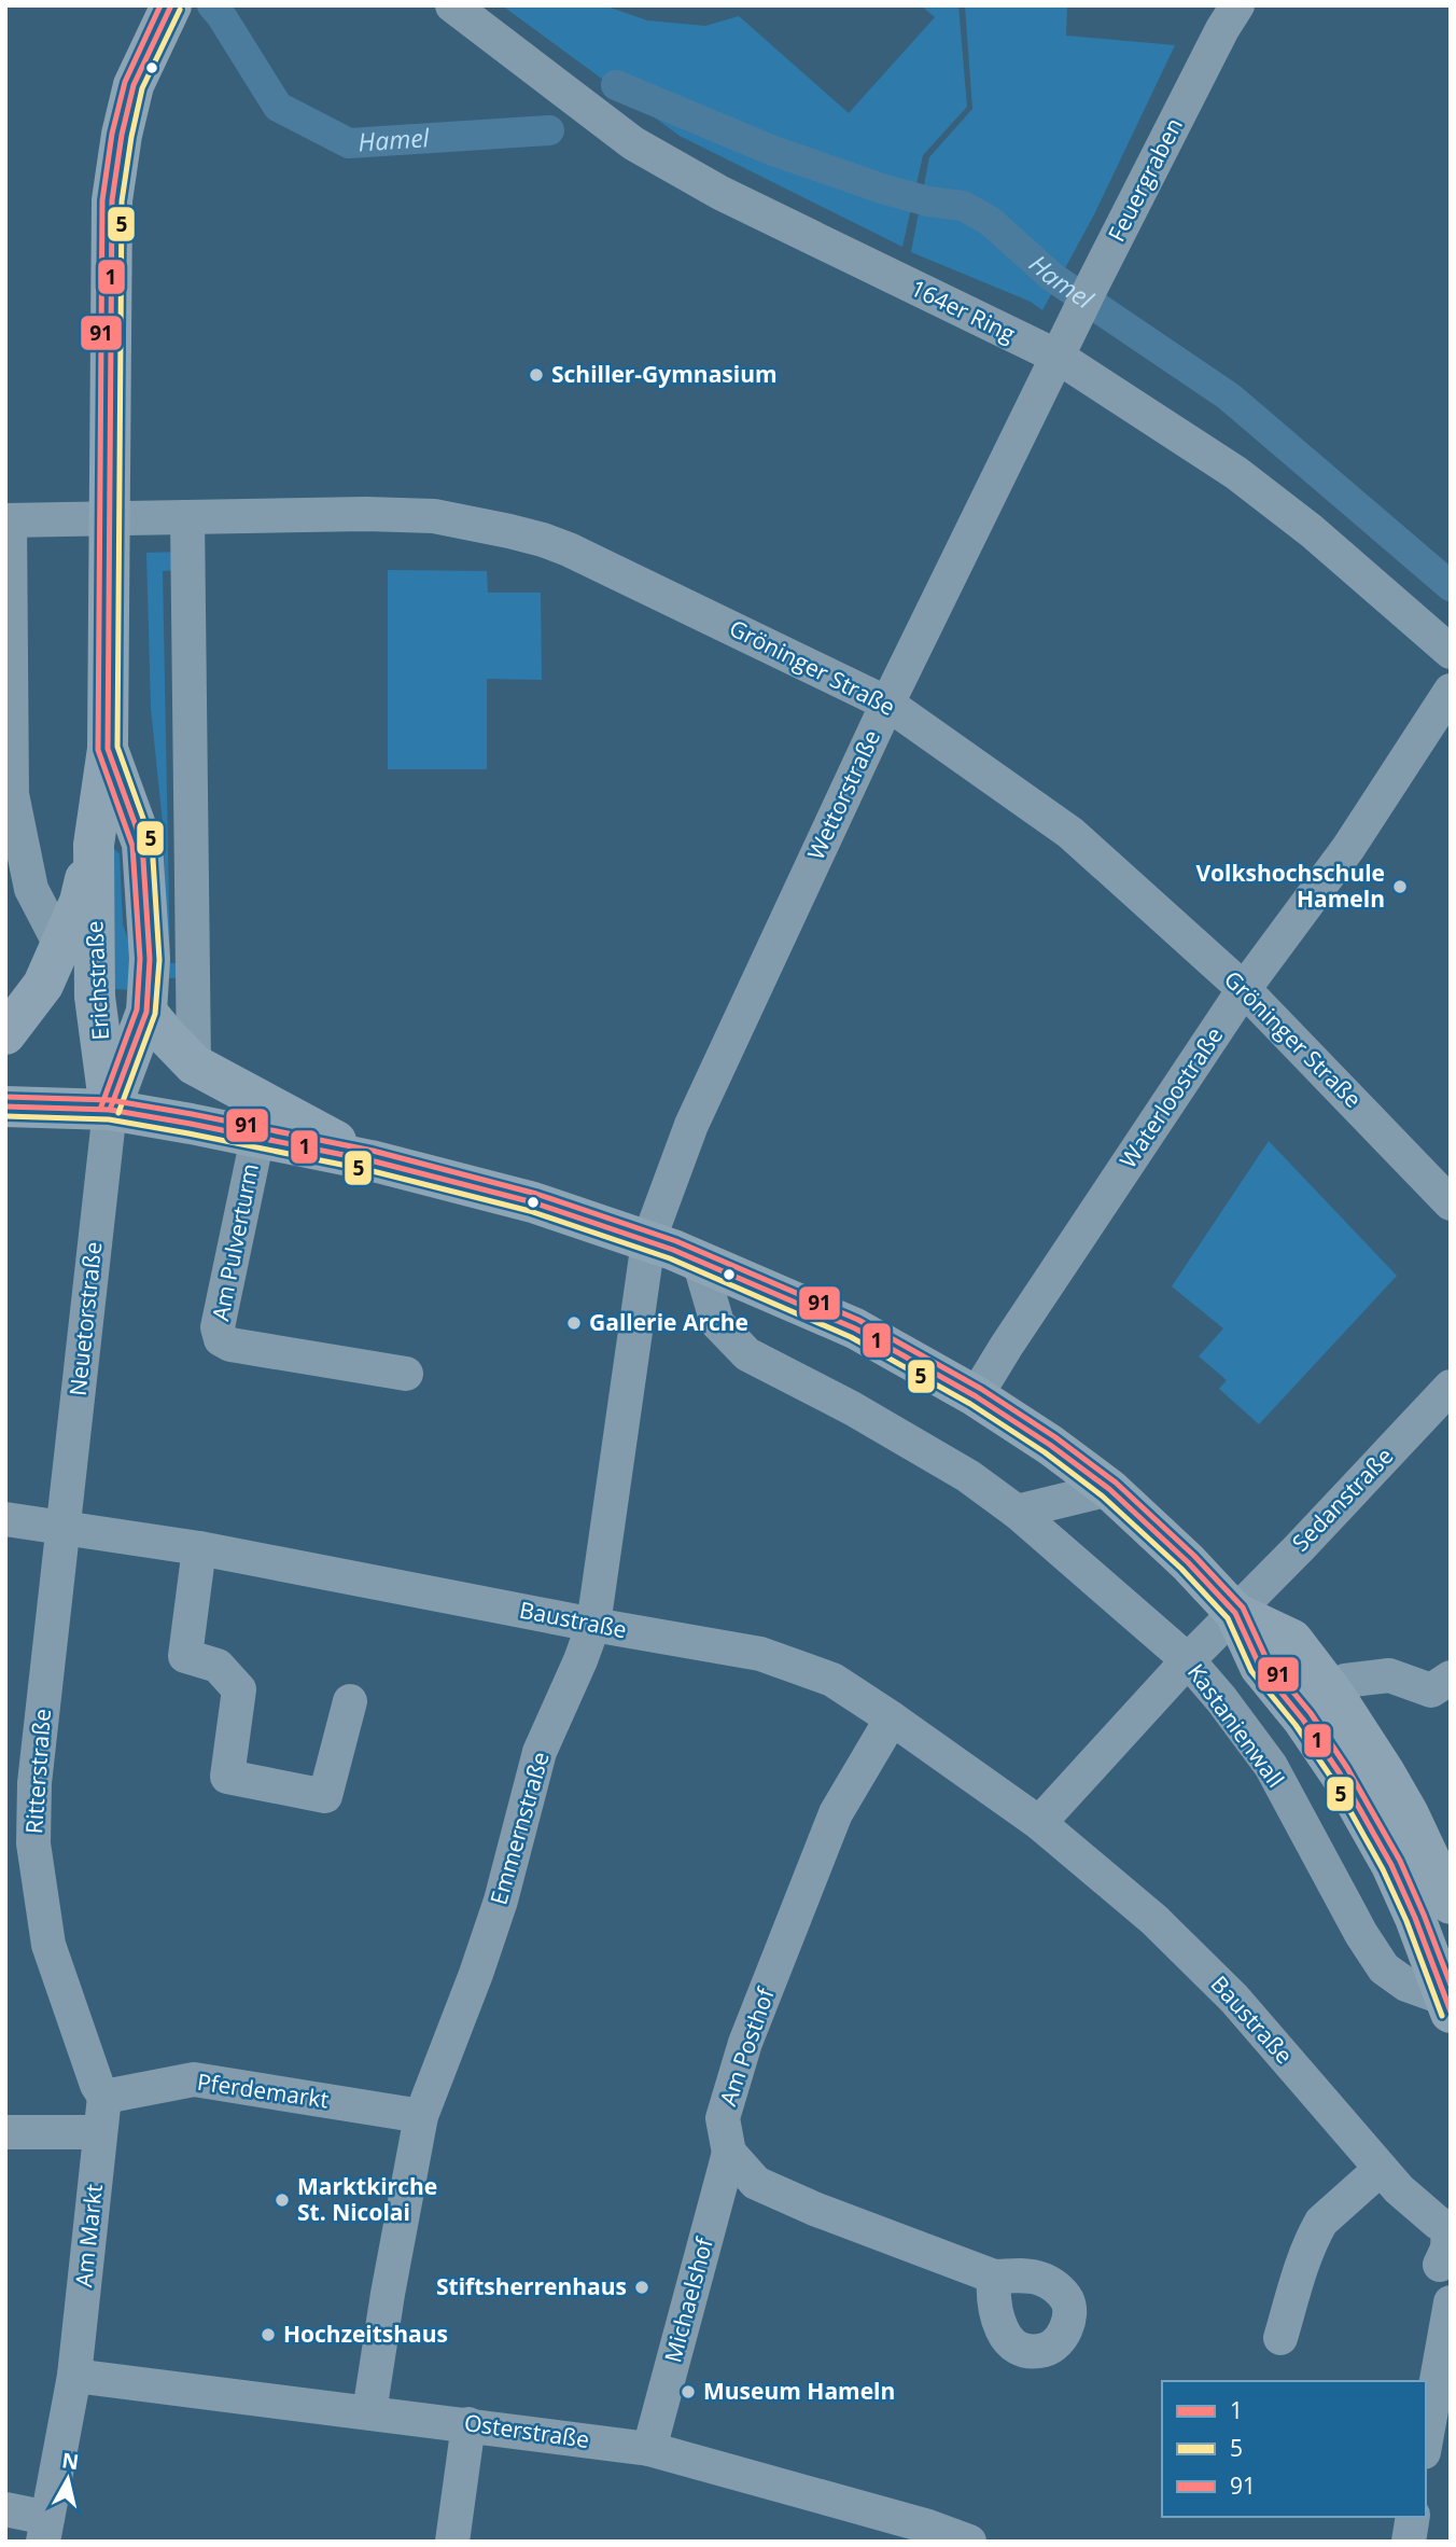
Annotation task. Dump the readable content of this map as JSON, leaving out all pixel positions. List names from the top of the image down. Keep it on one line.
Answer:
{"streets":{"main road":["Erichstraße","Kastanienwall"],"street":["Feuergraben","164er Ring","Gröninger Straße","Wettorstraße","Waterloostraße","Am Pulverturm","Neuetorstraße","Sedanstraße","Baustraße","Ritterstraße","Emmernstraße","Am Posthof","Pferdemarkt","Am Markt","Michaelshof","Osterstraße"]},"crossings":[["Feuergraben","164er Ring"],["Feuergraben","Wettorstraße"],["164er Ring","Wettorstraße"],["Gröninger Straße","Wettorstraße"],["Gröninger Straße","Erichstraße"],["Gröninger Straße","Waterloostraße"],["Wettorstraße","Kastanienwall"],["Wettorstraße","Emmernstraße"],["Erichstraße","Neuetorstraße"],["Erichstraße","Kastanienwall"],["Waterloostraße","Kastanienwall"],["Am Pulverturm","Kastanienwall"],["Neuetorstraße","Baustraße"],["Neuetorstraße","Kastanienwall"],["Neuetorstraße","Ritterstraße"],["Sedanstraße","Kastanienwall"],["Baustraße","Ritterstraße"],["Baustraße","Emmernstraße"],["Baustraße","Am Posthof"],["Kastanienwall","Emmernstraße"],["Ritterstraße","Pferdemarkt"],["Ritterstraße","Am Markt"],["Emmernstraße","Pferdemarkt"],["Emmernstraße","Osterstraße"],["Am Posthof","Michaelshof"],["Pferdemarkt","Am Markt"],["Am Markt","Osterstraße"],["Michaelshof","Osterstraße"]],"water":["Hamel"],"places":["Schiller-Gymnasium","Volkshochschule Hameln","Gallerie Arche","Marktkirche St. Nicolai","Stiftsherrenhaus","Hochzeitshaus","Museum Hameln"],"lines":["transit line 1","transit line 91","transit line 5"],"legend":["1","5","91"],"north":"top"}
